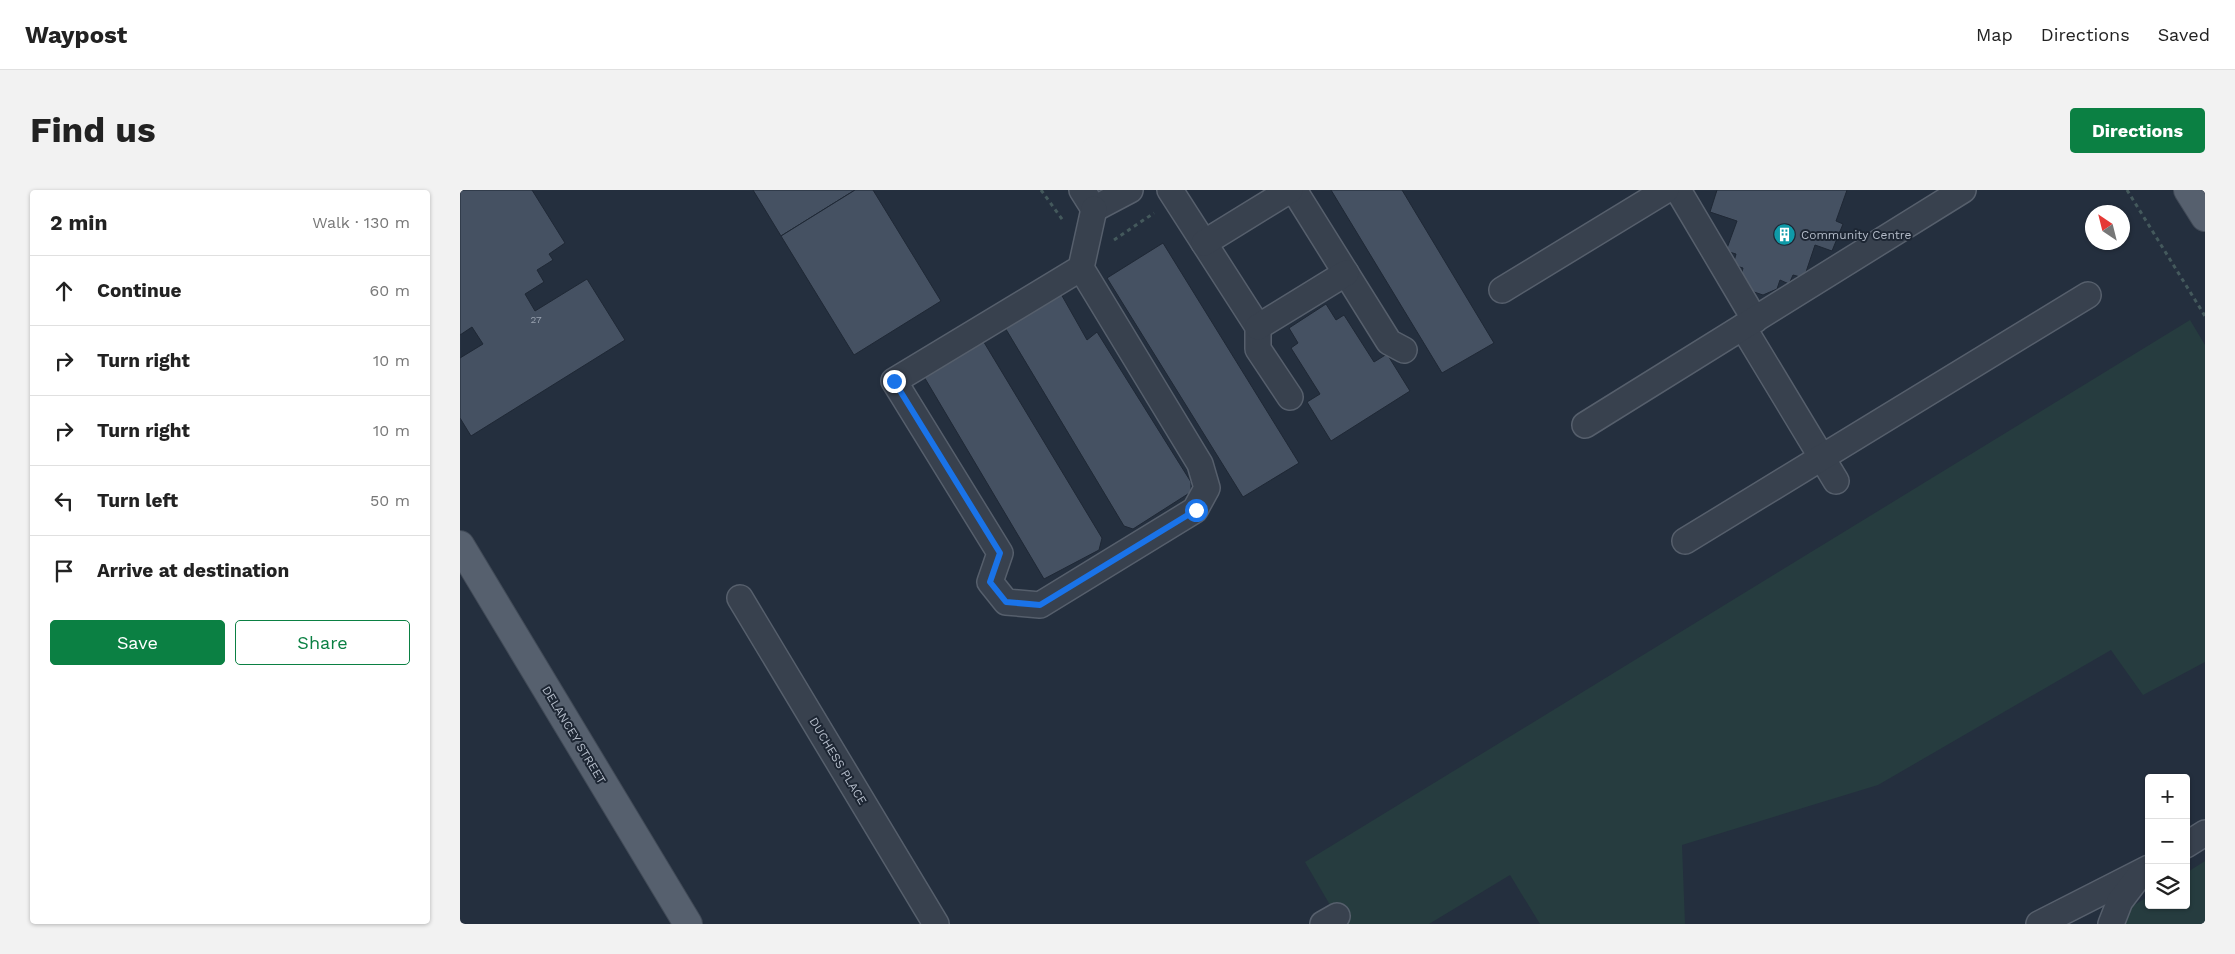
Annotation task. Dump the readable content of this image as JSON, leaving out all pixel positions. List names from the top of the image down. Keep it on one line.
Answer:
{"streets":{"main road":["DELANCEY STREET"],"street":["DUCHESS PLACE"]},"places":{"building":["Community Centre"]},"house_numbers":["27"],"north":"top left","page":{"header":"Waypost","nav":["Map","Directions","Saved"],"buttons":["Directions",["Save","Share"]],"title":"Find us","heading":["2 min","Walk · 130 m"],"list":[["Continue","60 m"],["Turn right","10 m"],["Turn right","10 m"],["Turn left","50 m"],"Arrive at destination"],"map_buttons":["+","−"]}}
